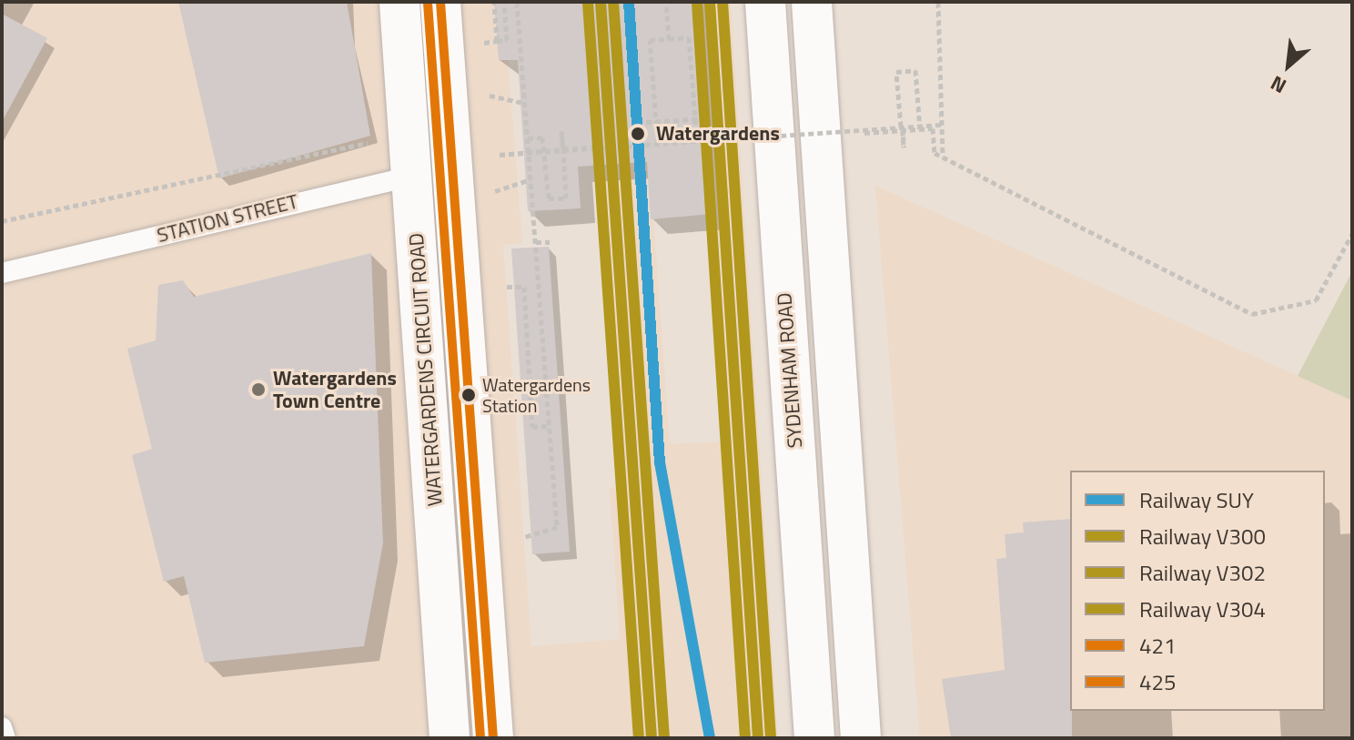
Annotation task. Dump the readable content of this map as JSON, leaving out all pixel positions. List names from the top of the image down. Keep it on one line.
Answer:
{"streets":{"street":["WATERGARDENS CIRCUIT ROAD","SYDENHAM ROAD"],"lane":["STATION STREET"]},"crossings":[["STATION STREET","WATERGARDENS CIRCUIT ROAD"]],"places":["Watergardens","Watergardens Town Centre","Watergardens Station"],"lines":["rail line SUY","rail line V300","rail line V304","transit line 421","rail line V302","transit line 425"],"legend":["Railway SUY","Railway V300","Railway V302","Railway V304","421","425"],"north":"bottom left"}
